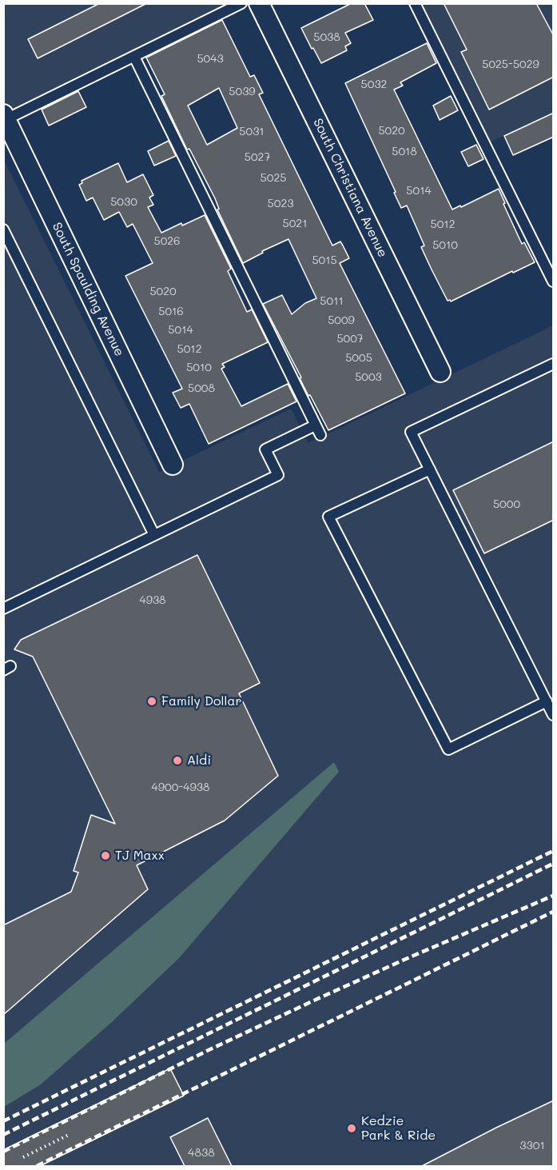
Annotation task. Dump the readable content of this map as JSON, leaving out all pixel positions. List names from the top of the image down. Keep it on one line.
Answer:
{"streets":{"street":["South Christiana Avenue","South Spaulding Avenue"]},"places":["Family Dollar","Aldi","TJ Maxx","Kedzie Park & Ride"],"house_numbers":["5038","5043","5025-5029","5032","5039","5020","5031","5018","5027","5025","5014","5030","5023","5021","5012","5026","5010","5015","5020","5011","5016","5009","5014","5007","5012","5005","5010","5003","5008","5000","4938","4900-4938","3301","4838"]}
